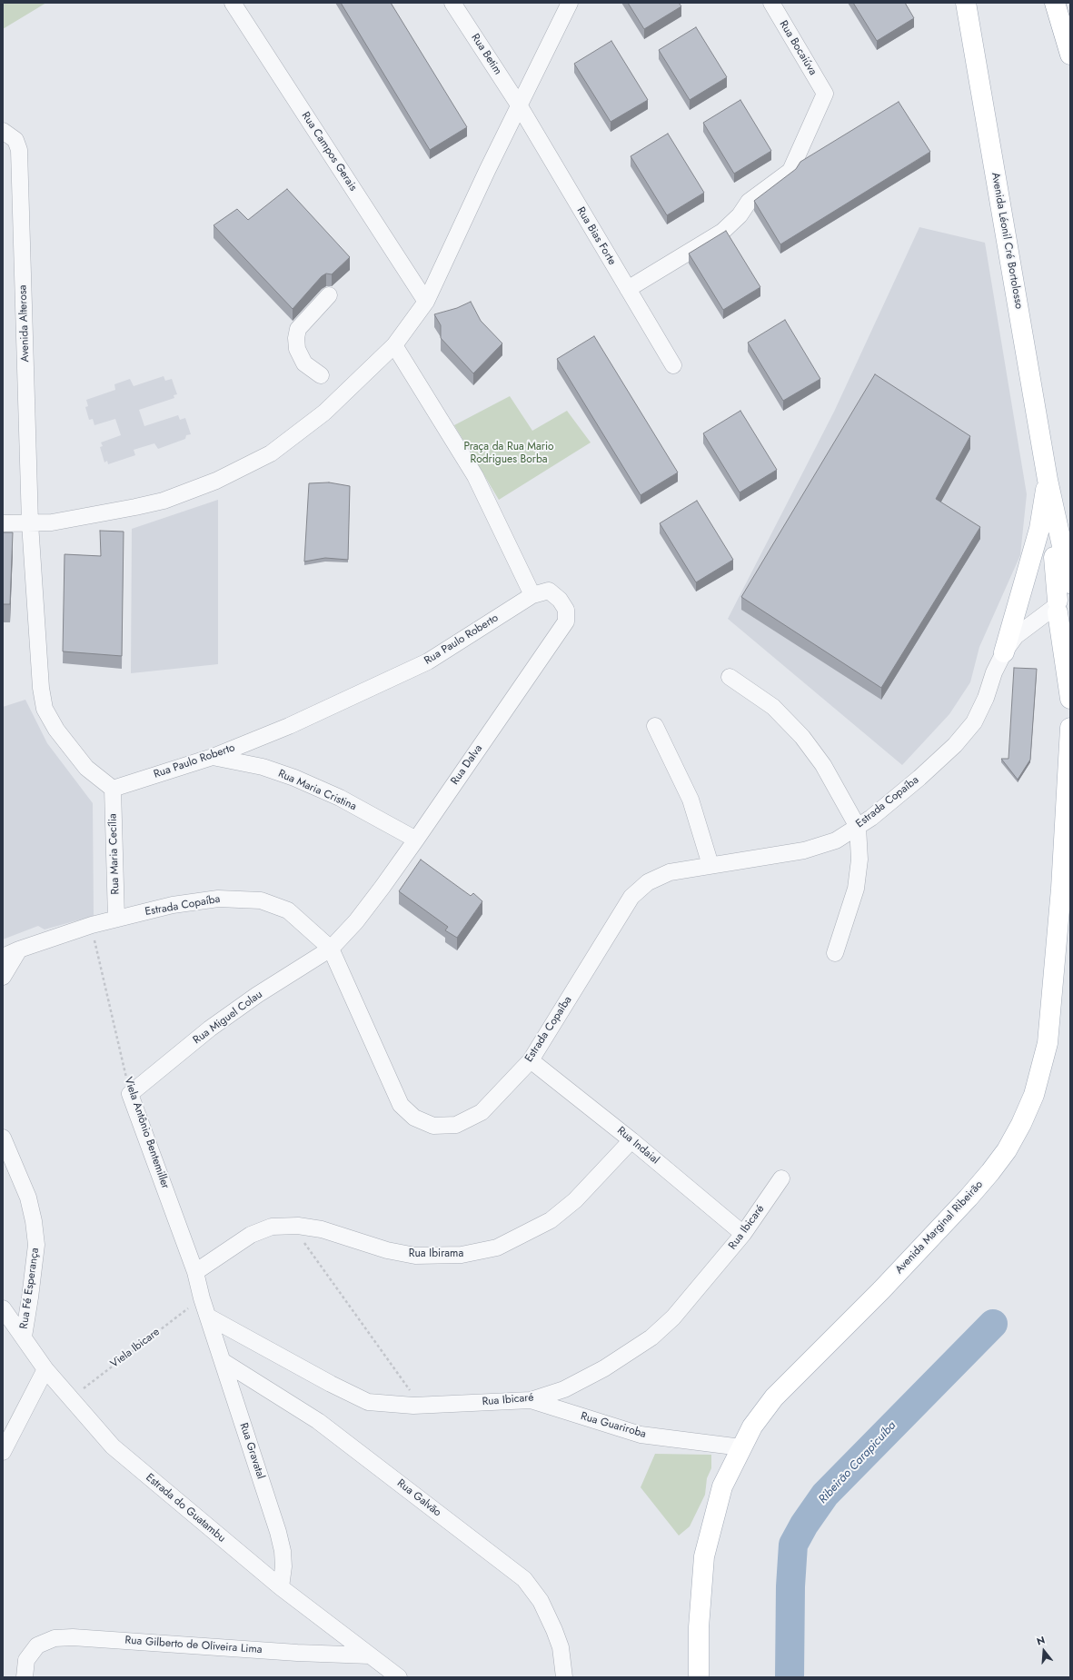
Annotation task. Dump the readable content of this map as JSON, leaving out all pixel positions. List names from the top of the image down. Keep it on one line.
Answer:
{"streets":{"main road":["Avenida Léonil Cré Bortolosso","Avenida Marginal Ribeirão"],"street":["Rua Bocaiúva","Rua Betim","Rua Campos Gerais","Rua Bias Forte","Avenida Alterosa","Rua Paulo Roberto","Rua Dalva","Rua Maria Cristina","Estrada Copaíba","Rua Maria Cecília","Rua Miguel Colau","Viela Antônio Bentemiller","Rua Indaial","Rua Ibicaré","Rua Ibirama","Rua Fé Esperança","Rua Guariroba","Rua Gravatal","Rua Galvão","Estrada do Guatambu","Rua Gilberto de Oliveira Lima"],"path":["Viela Ibicare"]},"crossings":[["Rua Bocaiúva","Rua Bias Forte"],["Rua Betim","Rua Bias Forte"],["Avenida Léonil Cré Bortolosso","Estrada Copaíba"],["Rua Paulo Roberto","Rua Dalva"],["Rua Paulo Roberto","Rua Maria Cristina"],["Rua Paulo Roberto","Rua Maria Cecília"],["Rua Dalva","Rua Maria Cristina"],["Rua Dalva","Estrada Copaíba"],["Rua Dalva","Rua Miguel Colau"],["Estrada Copaíba","Rua Maria Cecília"],["Estrada Copaíba","Rua Miguel Colau"],["Estrada Copaíba","Viela Antônio Bentemiller"],["Estrada Copaíba","Rua Indaial"],["Rua Miguel Colau","Viela Antônio Bentemiller"],["Viela Antônio Bentemiller","Rua Ibicaré"],["Viela Antônio Bentemiller","Rua Ibirama"],["Viela Antônio Bentemiller","Viela Ibicare"],["Viela Antônio Bentemiller","Rua Gravatal"],["Rua Indaial","Rua Ibicaré"],["Rua Indaial","Rua Ibirama"],["Rua Ibicaré","Rua Guariroba"],["Rua Ibicaré","Rua Gravatal"],["Avenida Marginal Ribeirão","Rua Guariroba"],["Rua Fé Esperança","Estrada do Guatambu"],["Viela Ibicare","Estrada do Guatambu"],["Rua Gravatal","Rua Galvão"],["Rua Gravatal","Estrada do Guatambu"],["Estrada do Guatambu","Rua Gilberto de Oliveira Lima"]],"water":["Ribeirão Carapicuíba"],"parks":["Praça da Rua Mario Rodrigues Borba"],"north":"top"}
